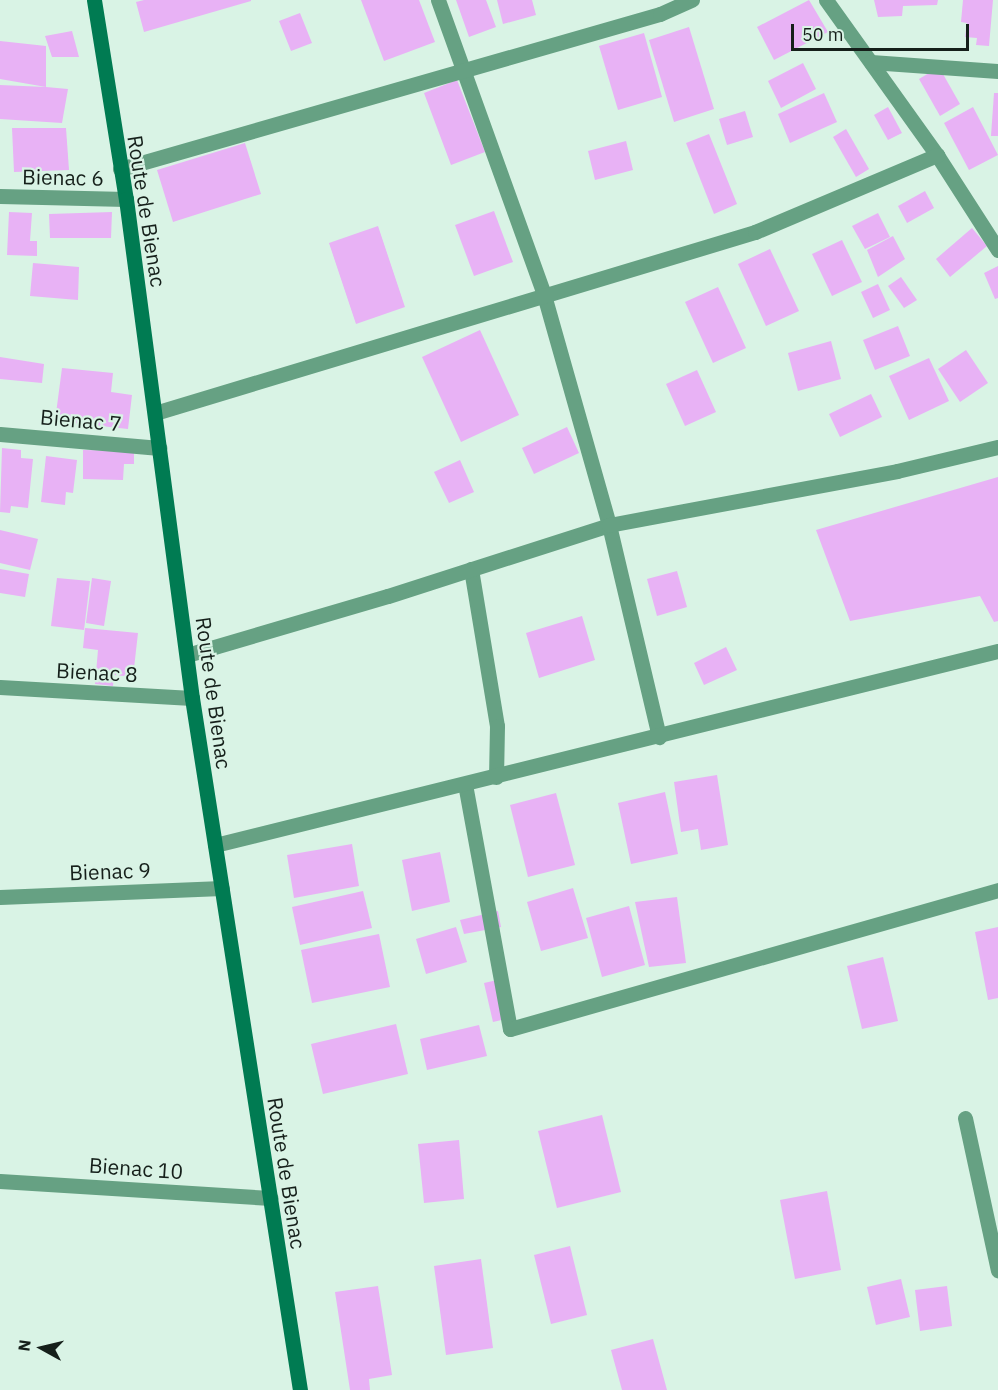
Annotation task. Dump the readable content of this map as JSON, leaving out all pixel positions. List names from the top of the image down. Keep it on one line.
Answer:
{"streets":{"main road":["Route de Bienac"],"street":["Bienac 6","Bienac 7","Bienac 8","Bienac 9","Bienac 10"]},"crossings":[["Bienac 6","Route de Bienac"],["Route de Bienac","Bienac 7"],["Route de Bienac","Bienac 8"],["Route de Bienac","Bienac 9"],["Route de Bienac","Bienac 10"]],"scale_bar":"50 m","north":"left"}
